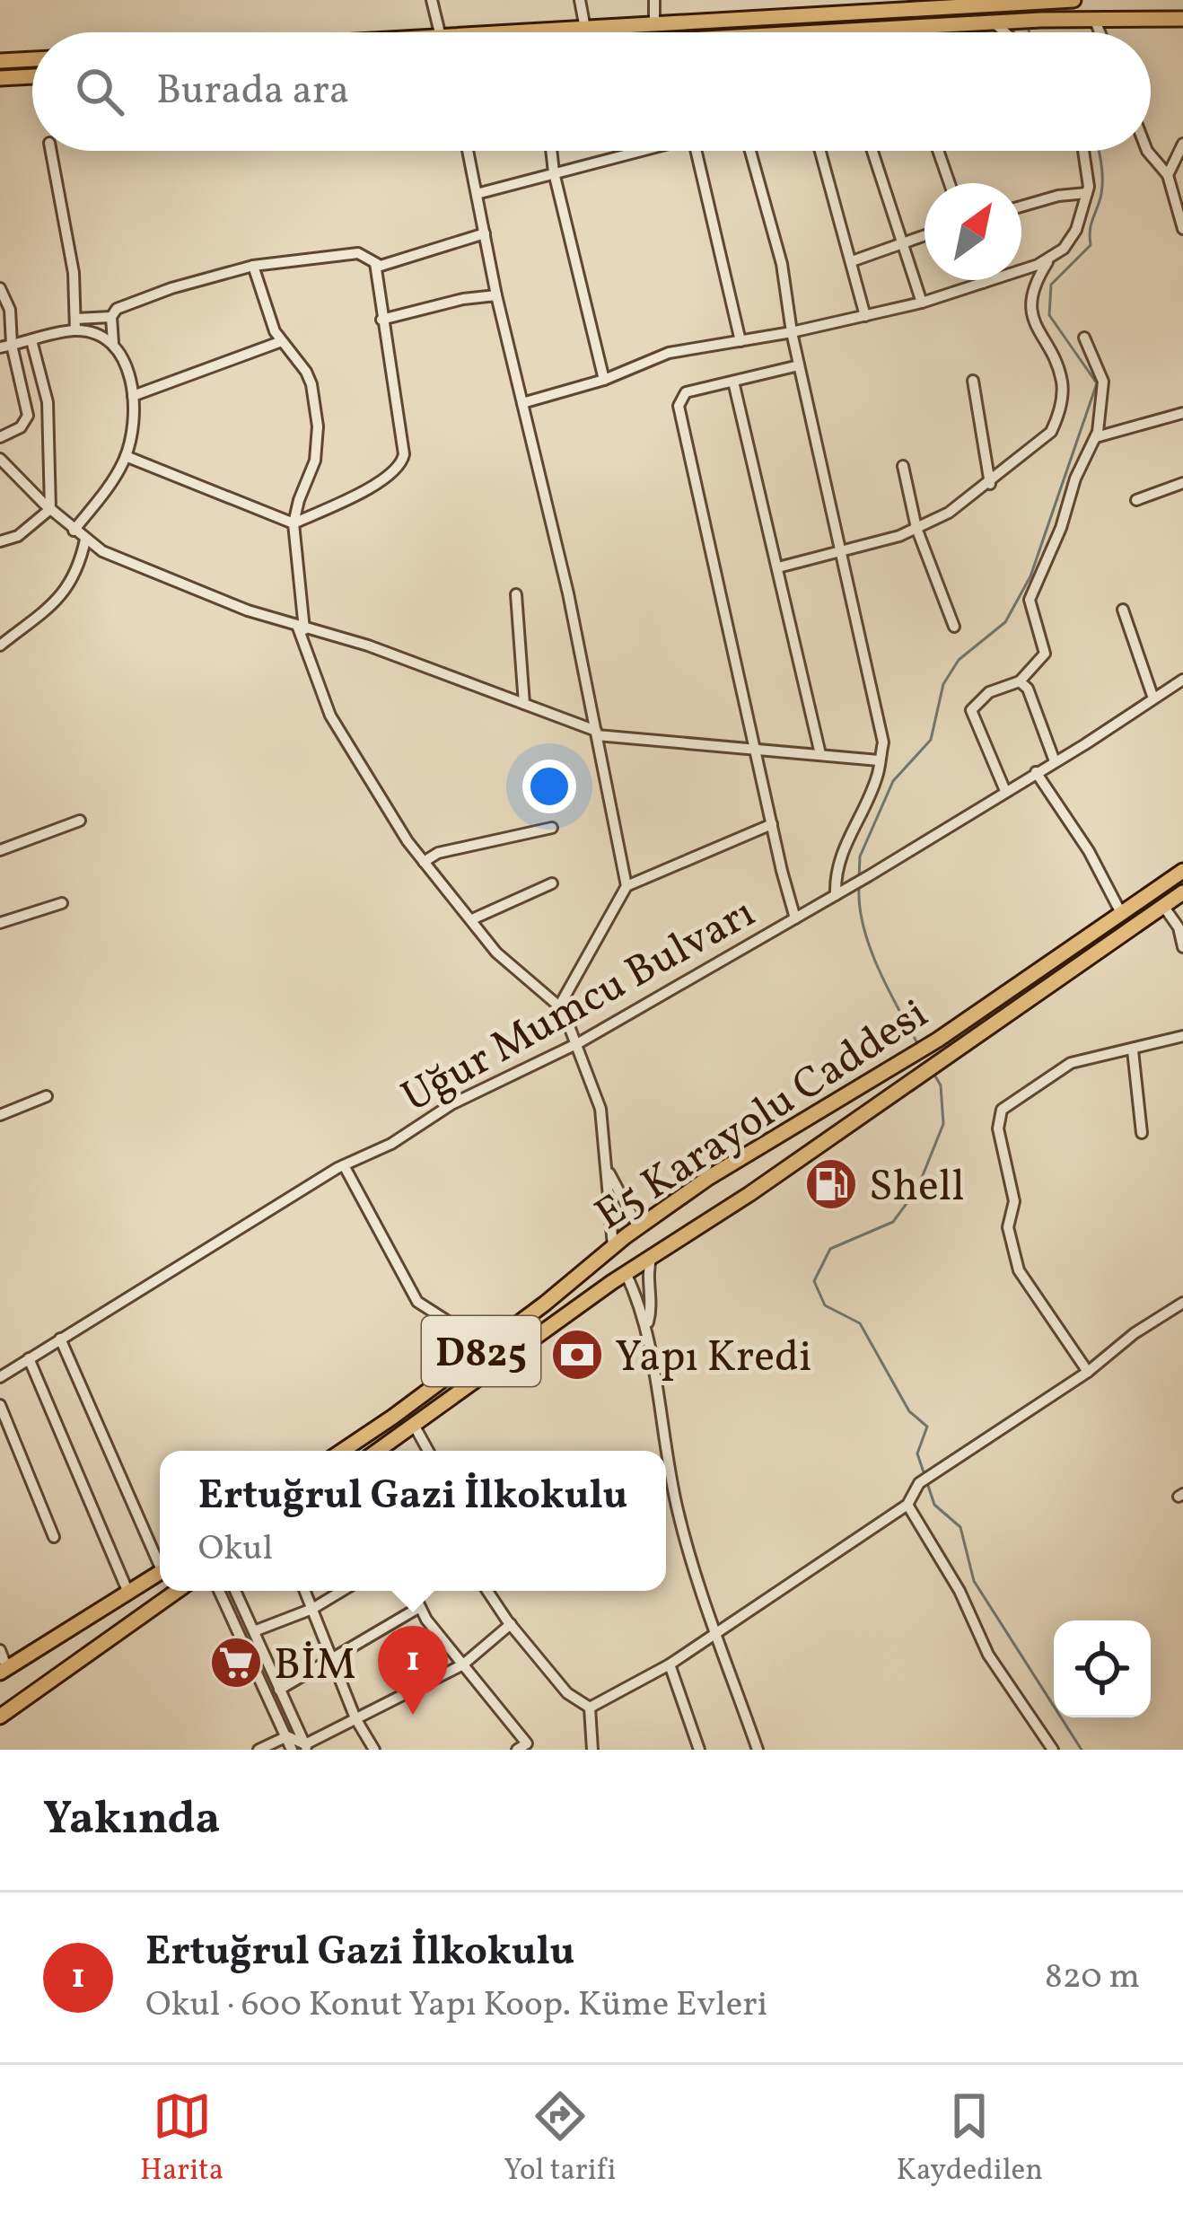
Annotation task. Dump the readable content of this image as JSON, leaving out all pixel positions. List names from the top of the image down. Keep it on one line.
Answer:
{"streets":{"highway":["E5 Karayolu Caddesi","D825"],"street":["Uğur Mumcu Bulvarı"]},"places":{"fuel station":["Shell"],"bank":["Yapı Kredi"],"supermarket":["BİM"]},"north":"top right","page":{"search":"Burada ara","popup":["Ertuğrul Gazi İlkokulu","Okul"],"pins":"1","heading":"Yakında","list":[{"mark":"1","name":"Ertuğrul Gazi İlkokulu","note":"Okul · 600 Konut Yapı Koop. Küme Evleri","value":"820 m"}],"nav":["Harita","Yol tarifi","Kaydedilen"]}}
